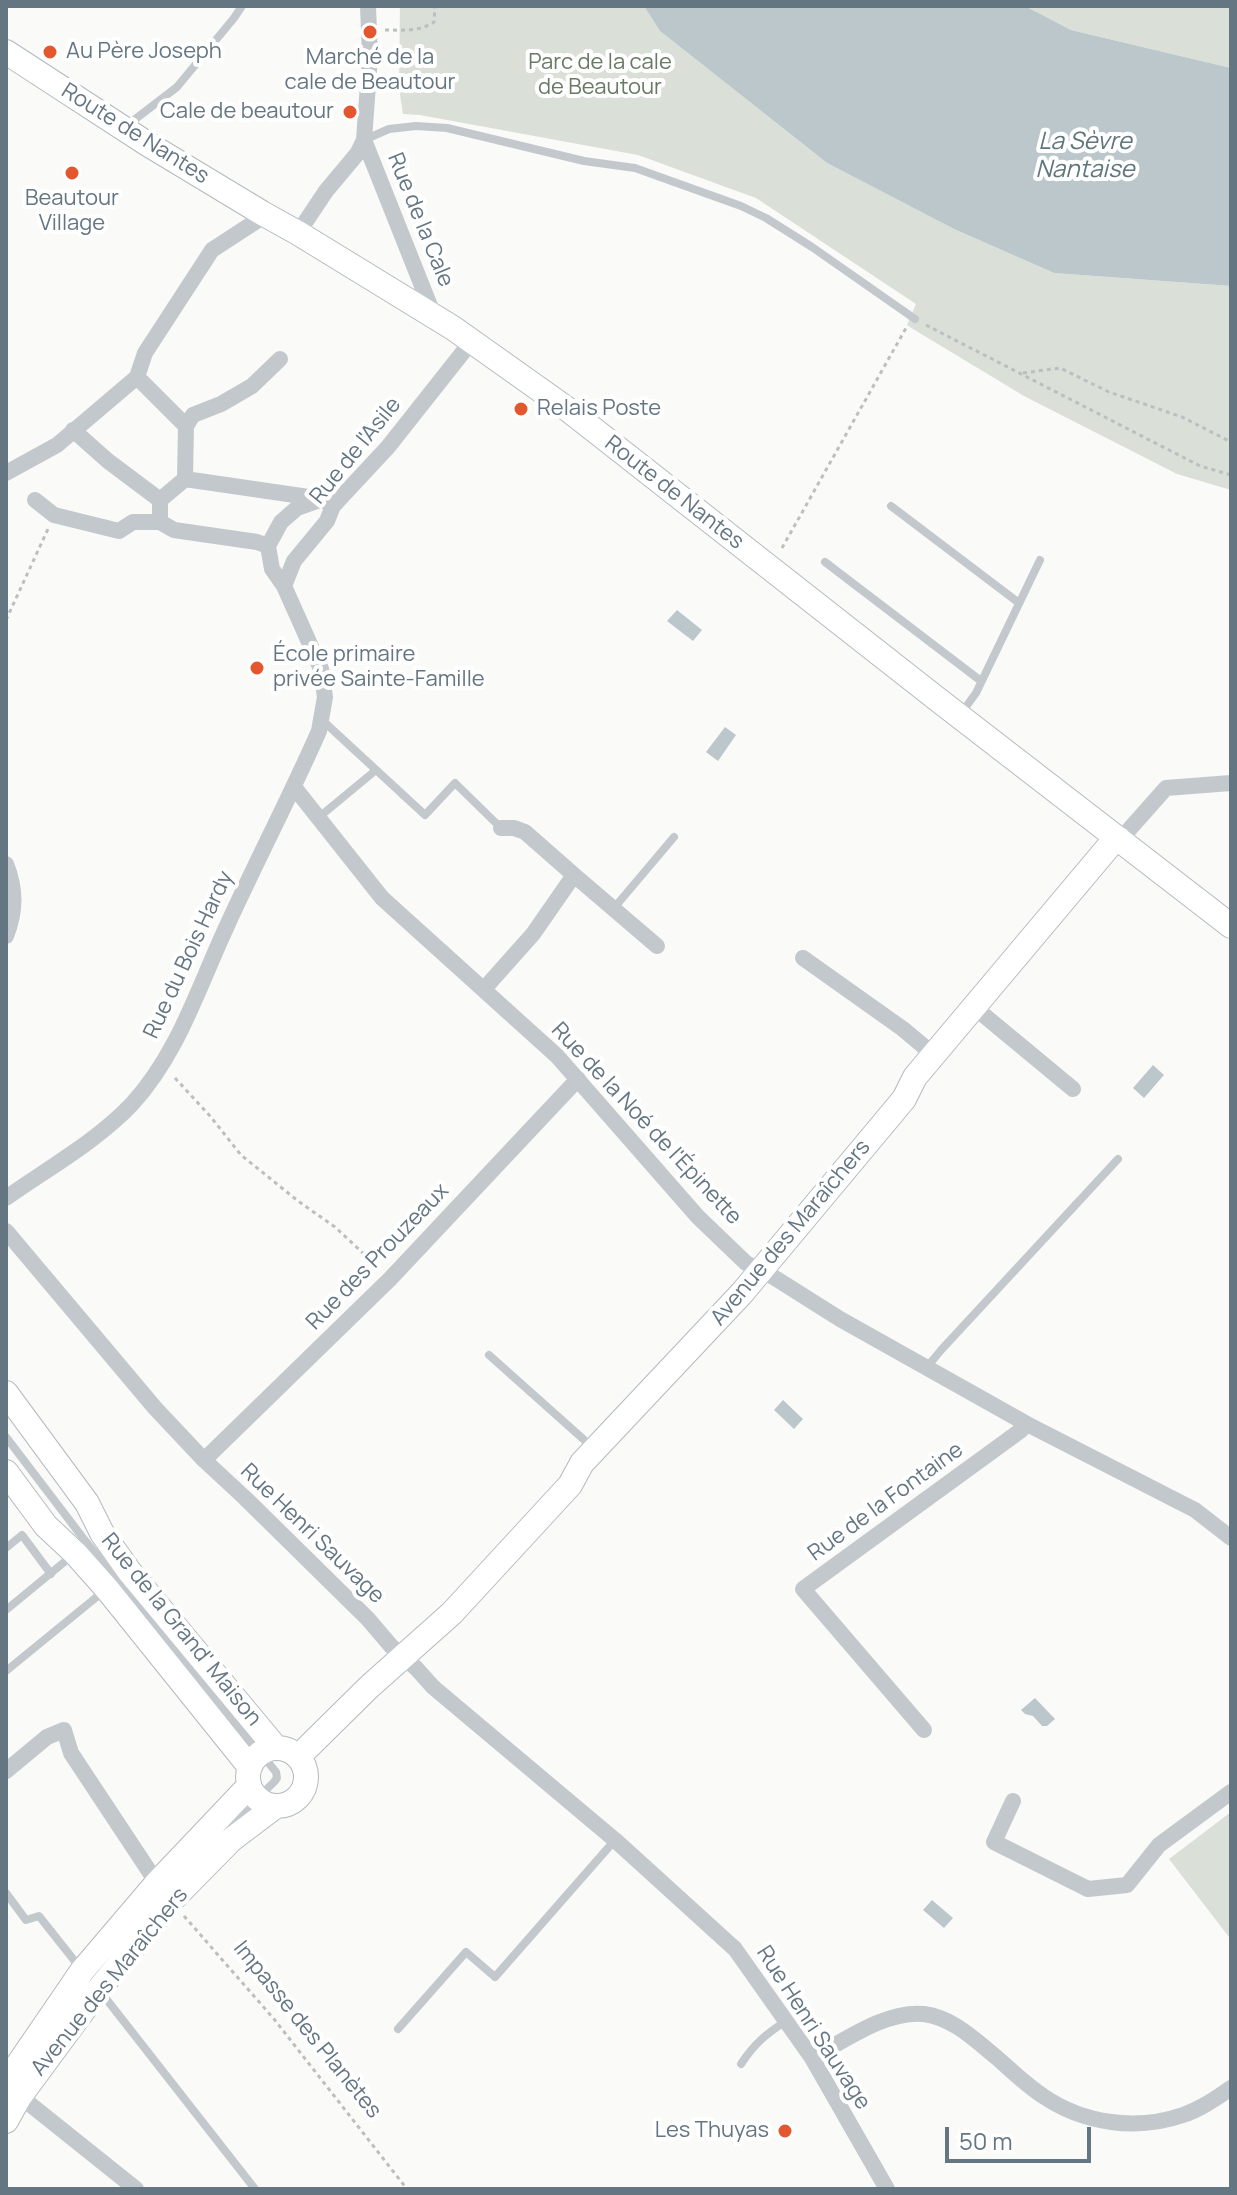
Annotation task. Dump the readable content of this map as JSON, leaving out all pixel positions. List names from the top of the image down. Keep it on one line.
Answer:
{"streets":{"main road":["Route de Nantes","Avenue des Maraîchers","Rue de la Grand' Maison"],"street":["Rue de la Cale","Rue de l'Asile","Rue du Bois Hardy","Rue de la Noé de l'Épinette","Rue des Prouzeaux","Rue de la Fontaine","Rue Henri Sauvage"],"path":["Impasse des Planètes"]},"crossings":[["Route de Nantes","Rue de la Cale"],["Route de Nantes","Rue de l'Asile"],["Route de Nantes","Avenue des Maraîchers"],["Rue du Bois Hardy","Rue de la Noé de l'Épinette"],["Rue de la Noé de l'Épinette","Avenue des Maraîchers"],["Rue de la Noé de l'Épinette","Rue des Prouzeaux"],["Rue de la Noé de l'Épinette","Rue de la Fontaine"],["Avenue des Maraîchers","Rue Henri Sauvage"],["Avenue des Maraîchers","Rue de la Grand' Maison"],["Avenue des Maraîchers","Impasse des Planètes"],["Rue des Prouzeaux","Rue Henri Sauvage"]],"water":["La Sèvre Nantaise"],"parks":["Parc de la cale de Beautour"],"places":["Marché de la cale de Beautour","Au Père Joseph","Cale de beautour","Beautour Village","Relais Poste","École primaire privée Sainte-Famille","Les Thuyas"],"scale_bar":"50 m"}
